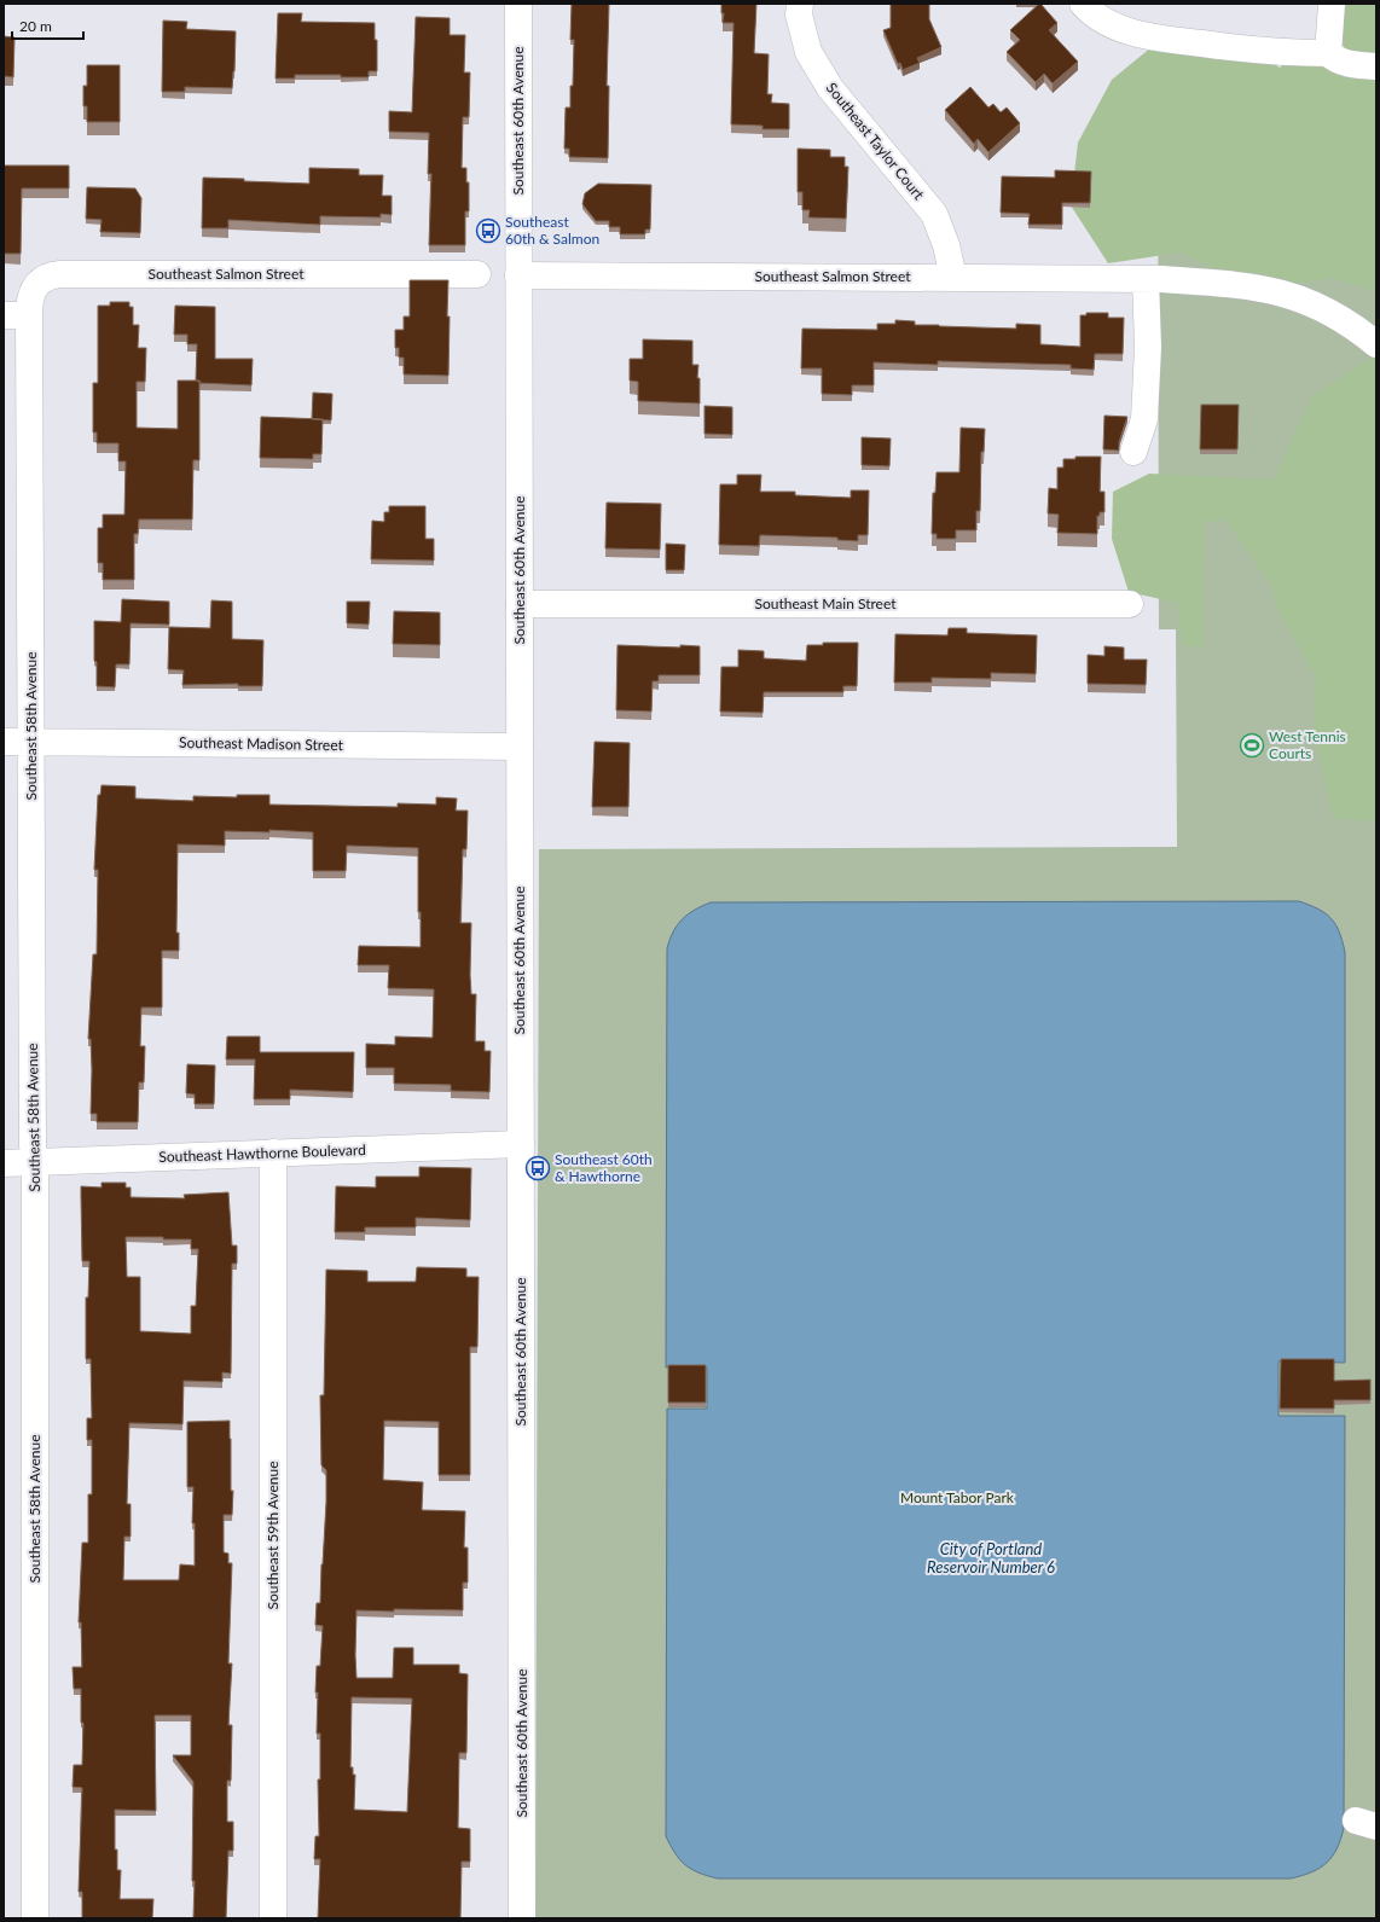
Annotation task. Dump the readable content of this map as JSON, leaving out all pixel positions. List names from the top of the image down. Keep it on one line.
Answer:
{"streets":{"street":["Southeast 60th Avenue","Southeast Taylor Court","Southeast Salmon Street","Southeast Main Street","Southeast 58th Avenue","Southeast Madison Street","Southeast Hawthorne Boulevard","Southeast 59th Avenue"]},"crossings":[["Southeast 60th Avenue","Southeast Salmon Street"],["Southeast 60th Avenue","Southeast Main Street"],["Southeast 60th Avenue","Southeast Madison Street"],["Southeast 60th Avenue","Southeast Hawthorne Boulevard"],["Southeast Taylor Court","Southeast Salmon Street"],["Southeast Salmon Street","Southeast 58th Avenue"],["Southeast 58th Avenue","Southeast Madison Street"],["Southeast 58th Avenue","Southeast Hawthorne Boulevard"],["Southeast Hawthorne Boulevard","Southeast 59th Avenue"]],"water":["City of Portland Reservoir Number 6"],"parks":["Mount Tabor Park"],"places":{"bus stop":["Southeast 60th & Salmon","Southeast 60th & Hawthorne"],"sports":["West Tennis Courts"]},"scale_bar":"20 m"}
